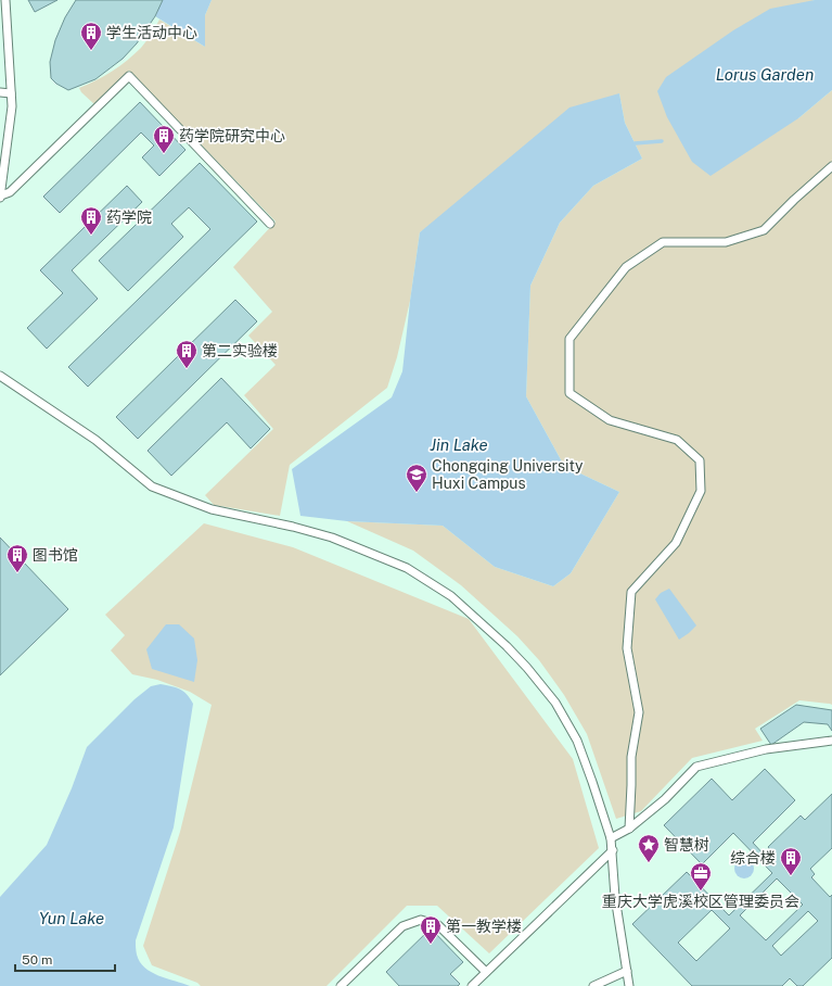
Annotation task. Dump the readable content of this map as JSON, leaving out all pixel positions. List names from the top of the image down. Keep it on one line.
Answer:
{"water":["Lorus Garden","Jin Lake","Yun Lake"],"places":{"building":["学生活动中心","药学院研究中心","药学院","第二实验楼","图书馆","综合楼","第一教学楼"],"school or university":["Chongqing University Huxi Campus"],"place":["智慧树"],"office":["重庆大学虎溪校区管理委员会"]},"scale_bar":"50 m"}
